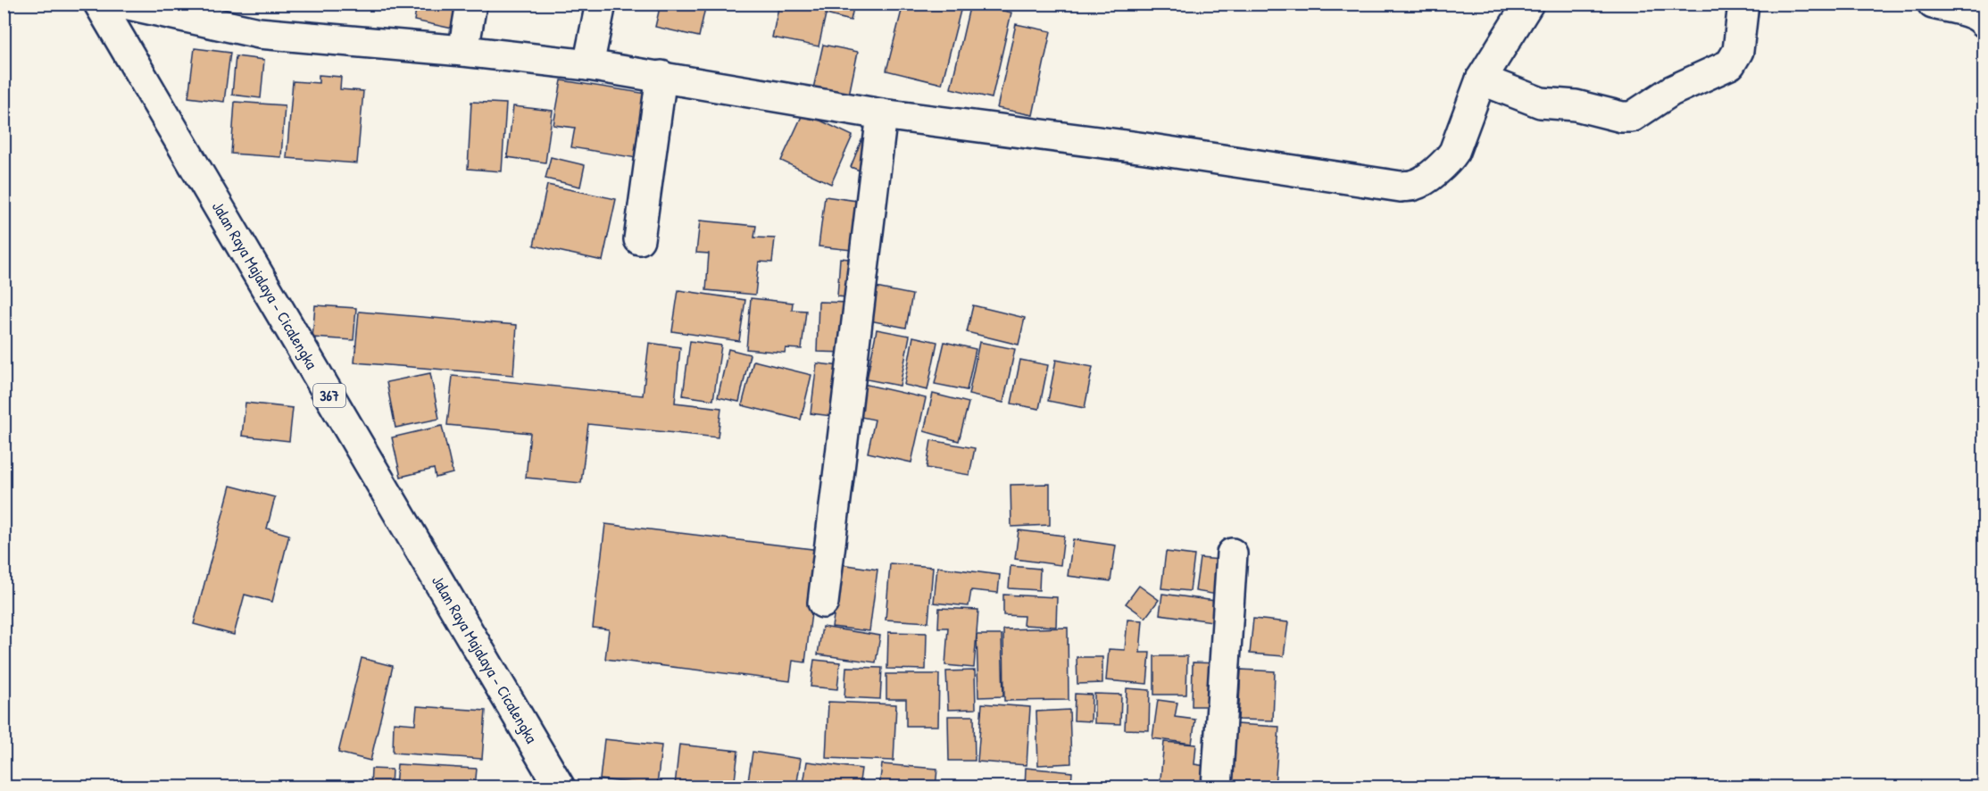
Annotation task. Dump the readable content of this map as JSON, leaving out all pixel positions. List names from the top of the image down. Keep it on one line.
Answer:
{"streets":{"street":["Jalan Raya Majalaya - Cicalengka","367"]}}
